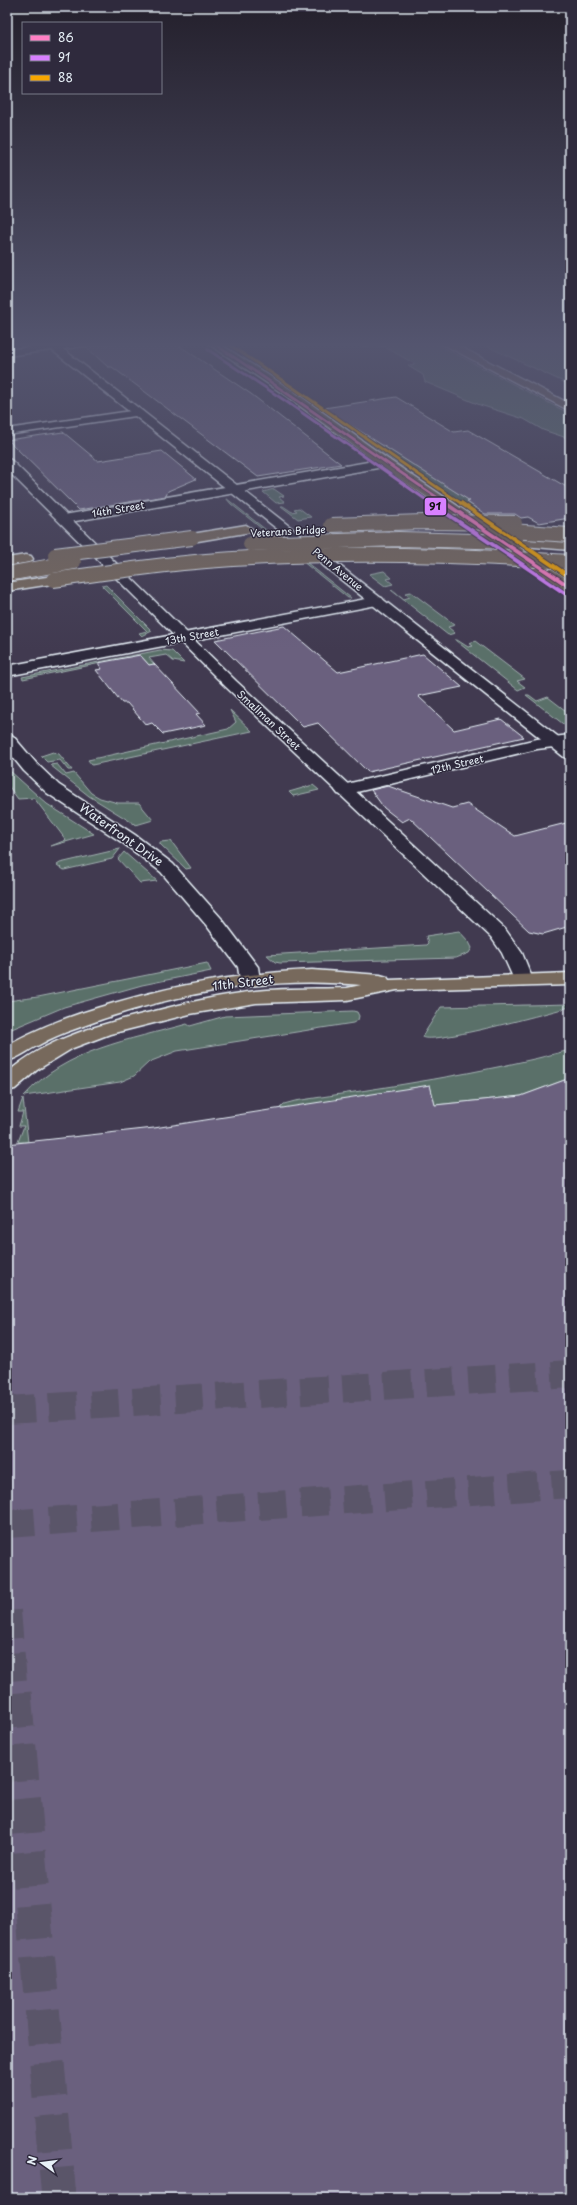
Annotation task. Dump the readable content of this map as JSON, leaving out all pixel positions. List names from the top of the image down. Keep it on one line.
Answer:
{"streets":{"main road":["Veterans Bridge","11th Street"],"street":["14th Street","Penn Avenue","13th Street","Smallman Street","12th Street","Waterfront Drive"]},"crossings":[["14th Street","Penn Avenue"],["14th Street","Smallman Street"],["Penn Avenue","13th Street"],["Penn Avenue","12th Street"],["13th Street","Smallman Street"],["Smallman Street","12th Street"],["Smallman Street","11th Street"],["Waterfront Drive","11th Street"]],"lines":["transit line 86","transit line 91","transit line 88"],"legend":["86","91","88"],"north":"left"}
